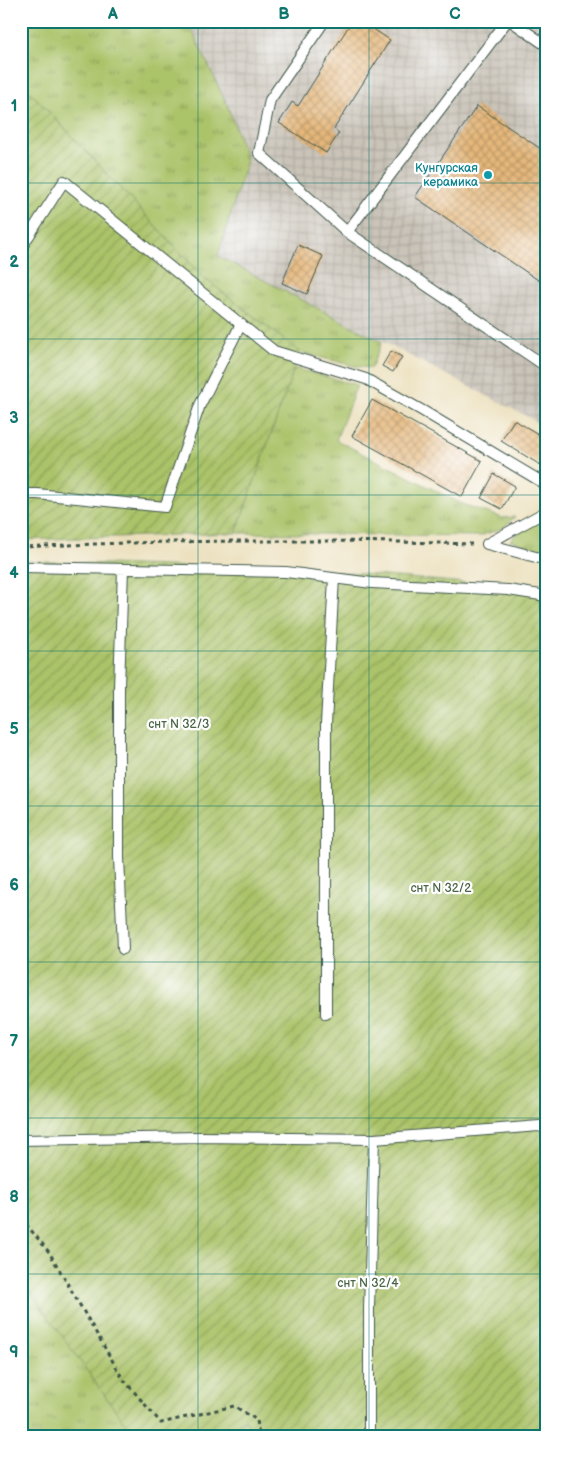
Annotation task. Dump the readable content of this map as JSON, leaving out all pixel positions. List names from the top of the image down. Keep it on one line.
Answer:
{"parks":["снт N 32/3","снт N 32/2","снт N 32/4"],"places":["Кунгурская керамика"],"grid":{"columns":["A","B","C"],"rows":["1","2","3","4","5","6","7","8","9"]}}
